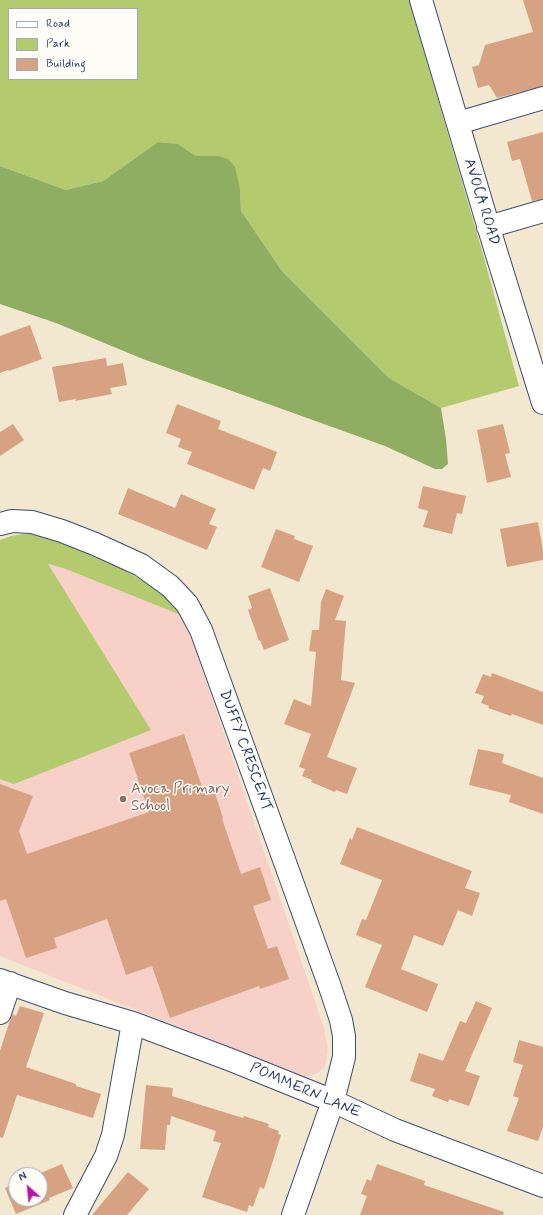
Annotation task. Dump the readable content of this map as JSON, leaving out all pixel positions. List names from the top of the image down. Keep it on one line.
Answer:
{"streets":{"street":["AVOCA ROAD","DUFFY CRESCENT","POMMERN LANE"]},"crossings":[["DUFFY CRESCENT","POMMERN LANE"]],"places":["Avoca Primary School"],"legend":["Road","Park","Building"],"north":"top left"}
